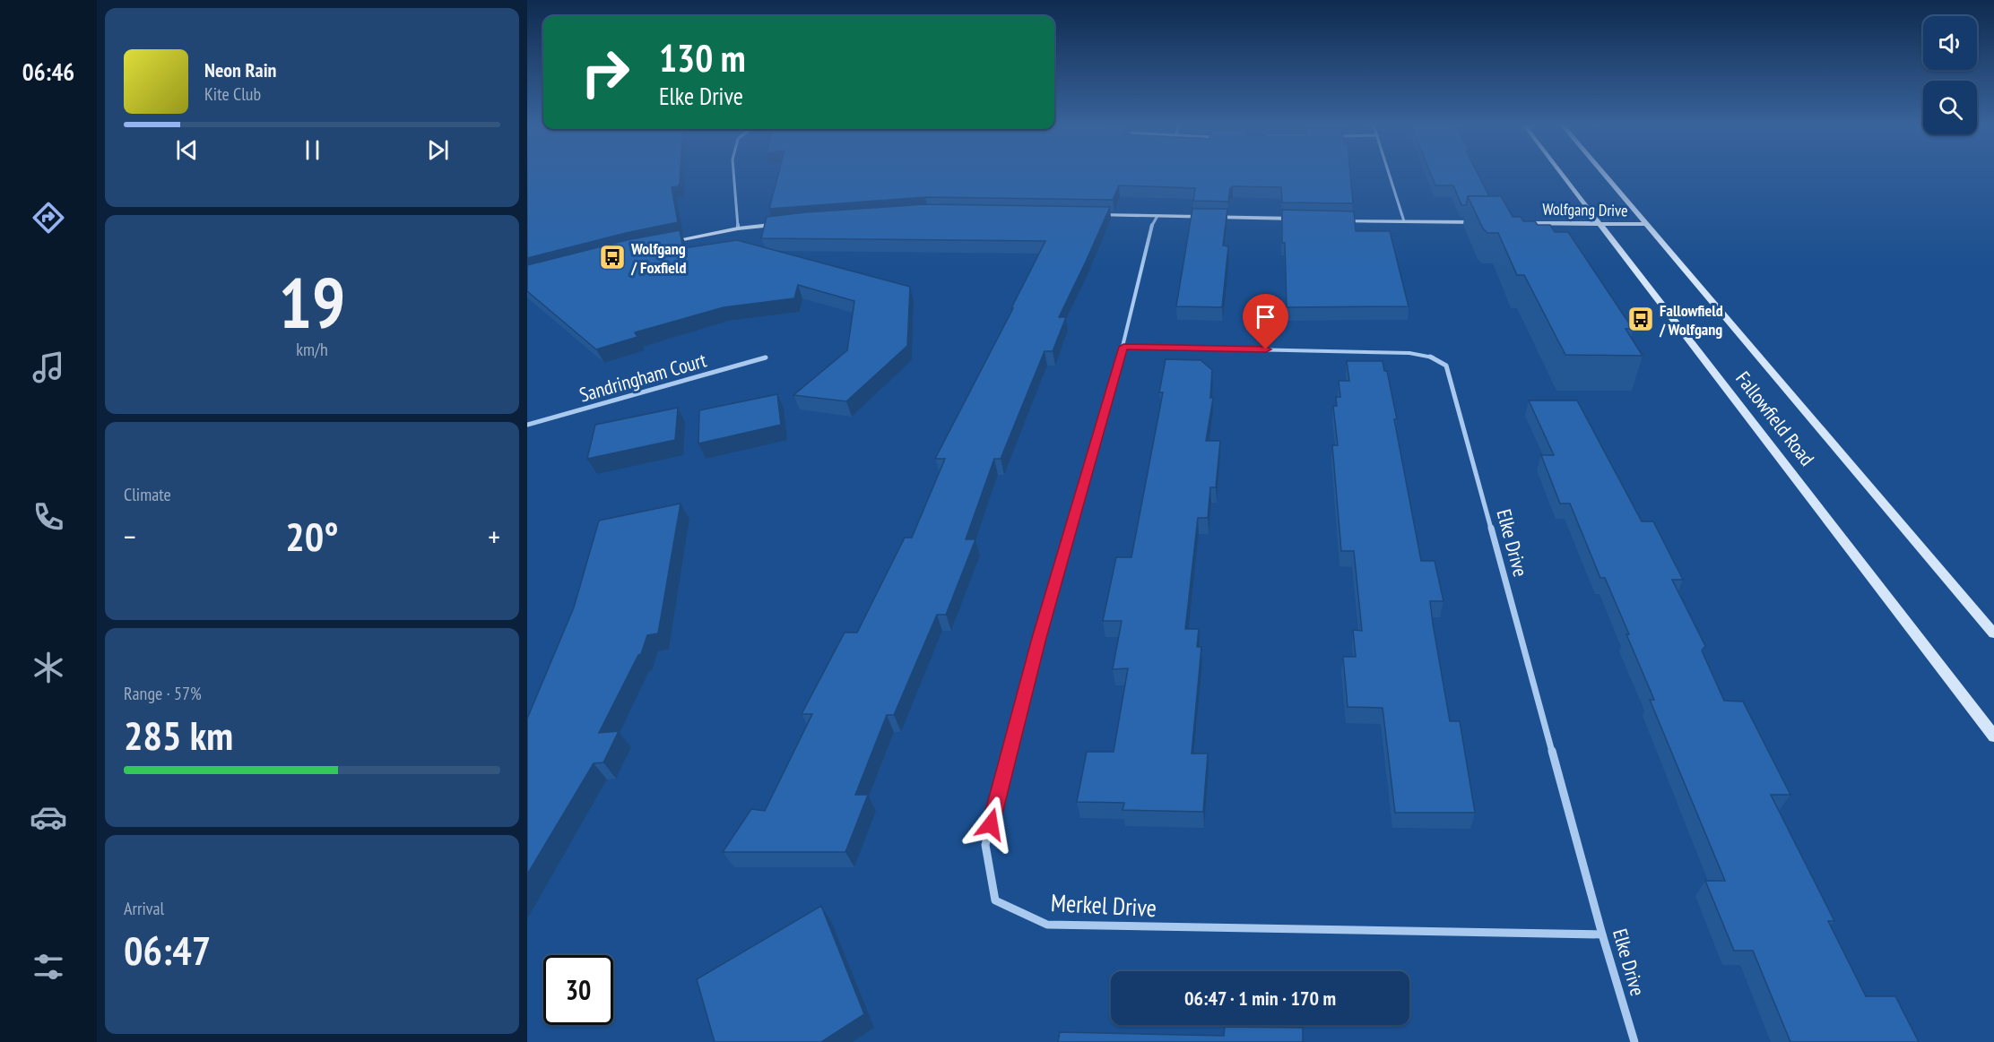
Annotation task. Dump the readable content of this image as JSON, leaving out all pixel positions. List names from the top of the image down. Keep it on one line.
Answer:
{"streets":{"main road":["Wolfgang Drive","Fallowfield Road"],"street":["Sandringham Court","Elke Drive","Merkel Drive"]},"crossings":[["Wolfgang Drive","Fallowfield Road"],["Elke Drive","Merkel Drive"]],"places":{"bus stop":["Wolfgang / Foxfield","Fallowfield / Wolfgang"]},"page":{"tabs":"06:46","turn":["130 m","Elke Drive"],"song":["Neon Rain","Kite Club"],"tile":[["19","km/h"],"Climate",["Range · 57%","285 km"],["Arrival","06:47"]],"heat":["−","20°","+"],"limit":"30","trip":"06:47 · 1 min · 170 m"}}
